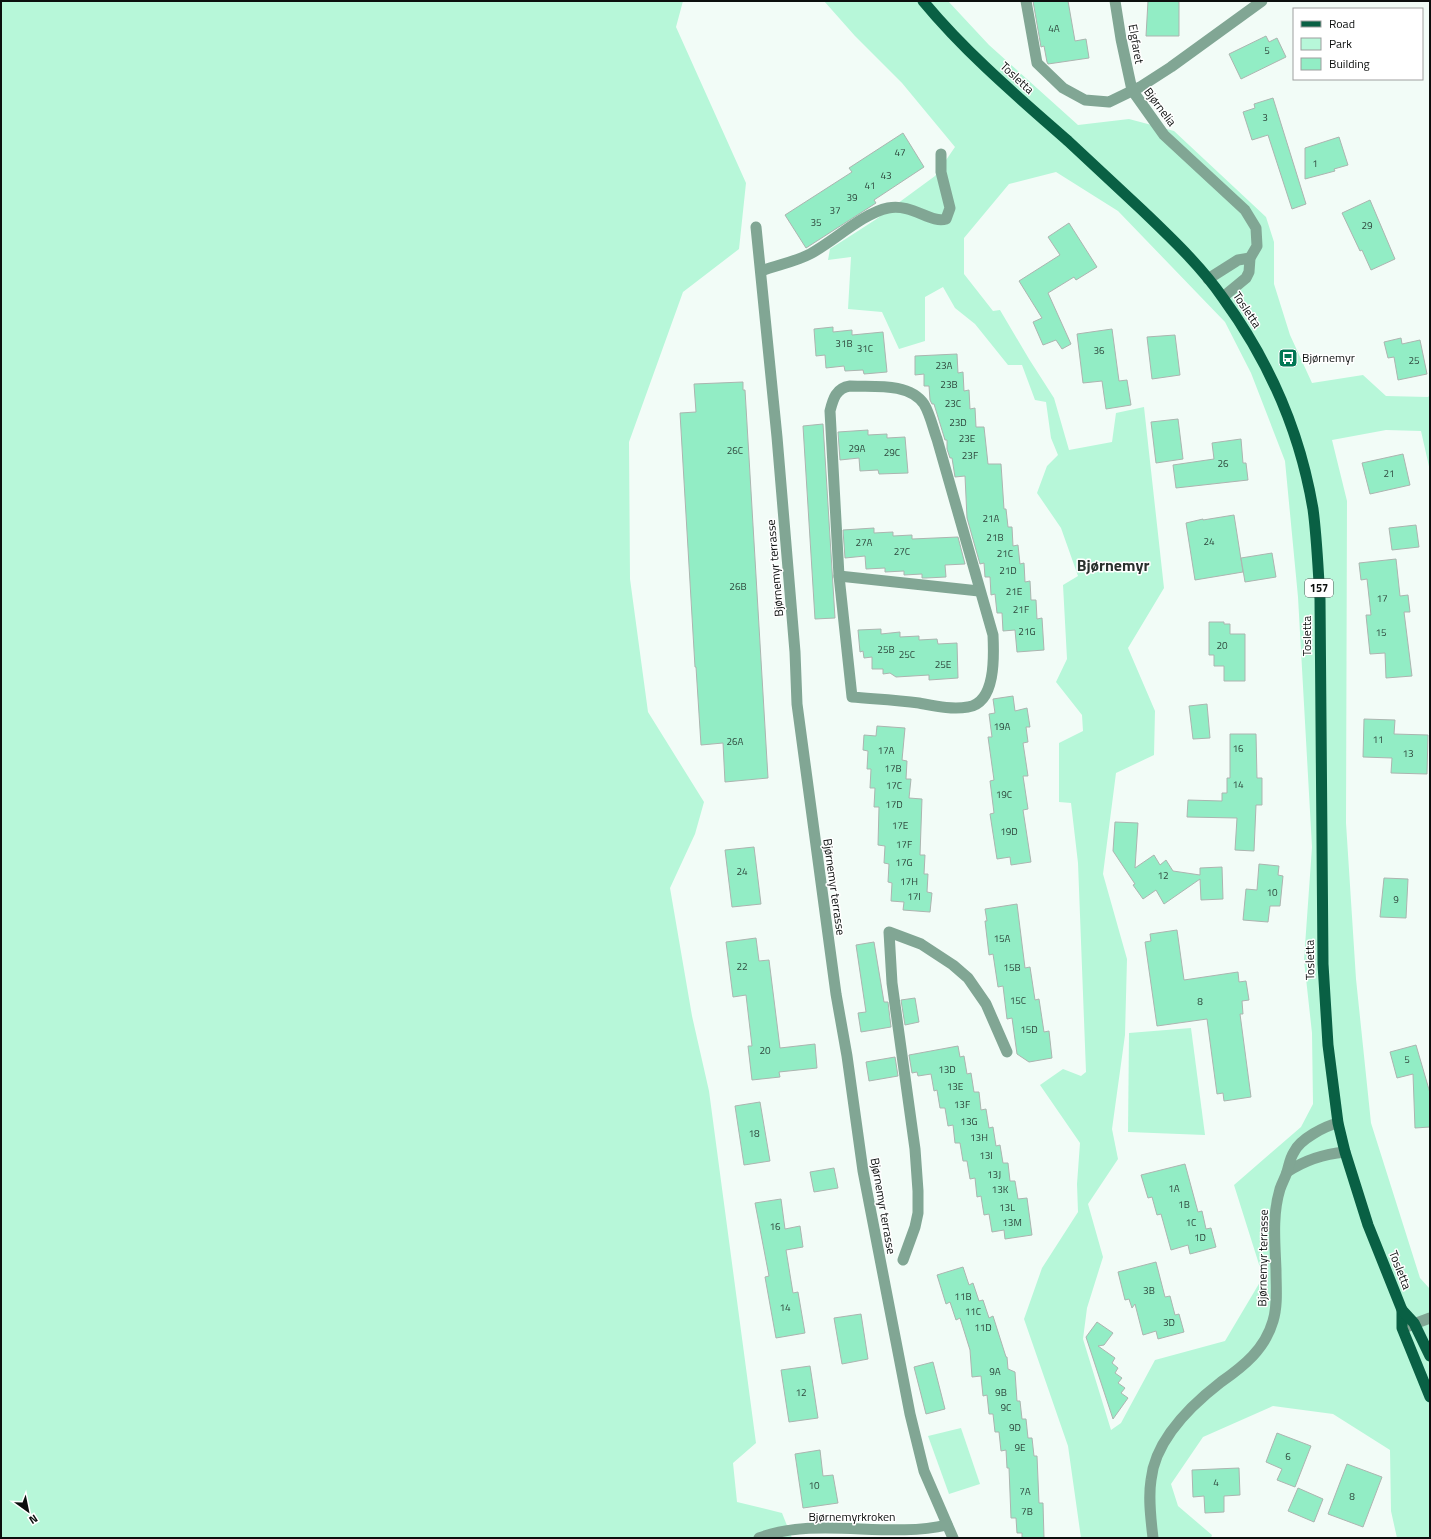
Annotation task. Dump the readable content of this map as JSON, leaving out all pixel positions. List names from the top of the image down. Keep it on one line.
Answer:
{"streets":{"main road":["Tosletta","157"],"street":["Elgfaret","Bjørnelia","Bjørnemyr terrasse","Bjørnemyrkroken"]},"crossings":[["Elgfaret","Bjørnelia"],["Tosletta","Bjørnelia"],["Tosletta","Bjørnemyr terrasse"],["Tosletta","157"],["Bjørnemyr terrasse","Bjørnemyrkroken"]],"districts":["Bjørnemyr"],"places":{"bus stop":["Bjørnemyr"]},"house_numbers":["4A","5","3","47","1","43","41","39","37","35","29","31B","31C","36","25","23A","23B","23C","23D","23E","29A","26C","29C","23F","26","21","21A","21B","24","27A","27C","21C","21D","26B","21E","17","21F","21G","15","20","25B","25C","25E","19A","11","26A","16","17A","13","17B","14","17C","19C","17D","17E","19D","17F","17G","24","12","17H","10","17I","9","15A","22","15B","15C","8","15D","20","5","13D","13E","13F","13G","18","13H","13I","13J","1A","13K","1B","13L","13M","1C","16","1D","3B","11B","14","11C","3D","11D","9A","12","9B","9C","9D","9E","6","4","10","7A","8","7B"],"legend":["Road","Park","Building"],"north":"bottom right"}
